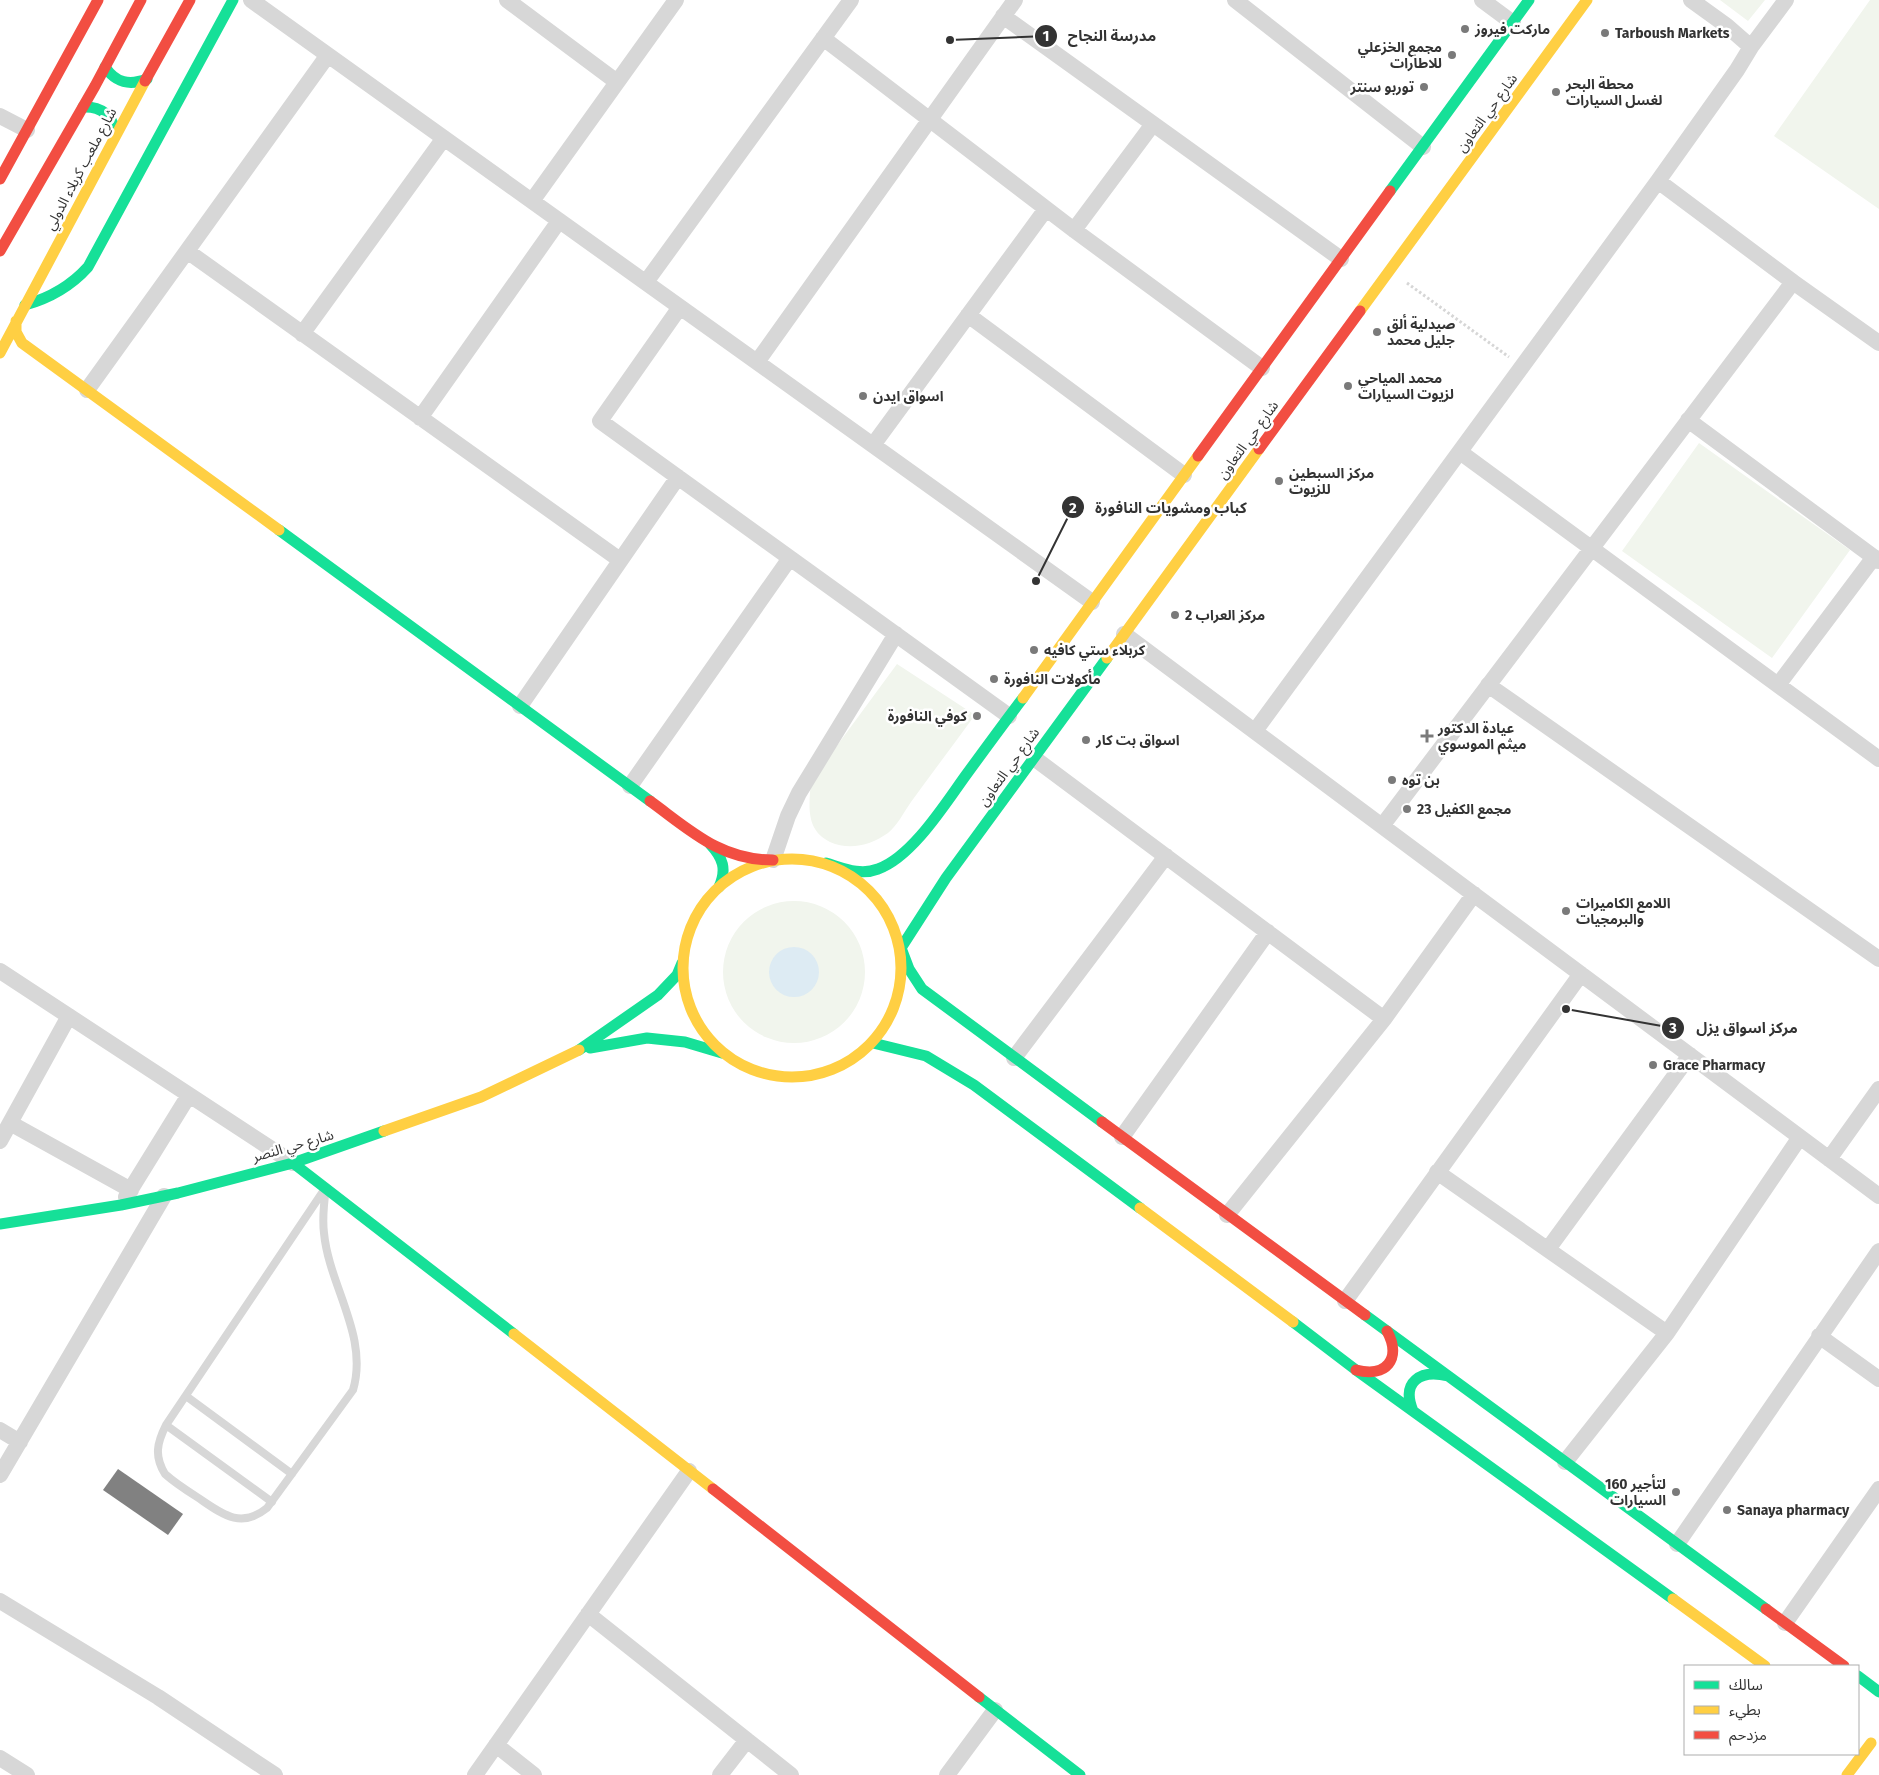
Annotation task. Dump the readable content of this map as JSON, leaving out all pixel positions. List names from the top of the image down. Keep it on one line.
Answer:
{"streets":{"main road":["شارع حي التعاون","شارع ملعب كربلاء الدولي","شارع حي النصر"]},"places":{"other":["ماركت فيروز","Tarboush Markets","مدرسة النجاح","مجمع الخزعلي للاطارات","توربو سنتر","محطة البحر لغسل السيارات","صيدلية ألق جليل محمد","محمد المياحي لزيوت السيارات","اسواق ايدن","مركز السبطين للزيوت","كباب ومشويات النافورة","مركز العراب 2","كربلاء ستي كافيه","مأكولات النافورة","كوفي النافورة","اسواق بت كار","بن توه","مجمع الكفيل 23","اللامع الكاميرات والبرمجيات","مركز اسواق يزل","Grace Pharmacy","160 لتأجير السيارات","Sanaya pharmacy"],"health":["عيادة الدكتور ميثم الموسوي"]},"legend":["سالك","بطيء","مزدحم"]}
